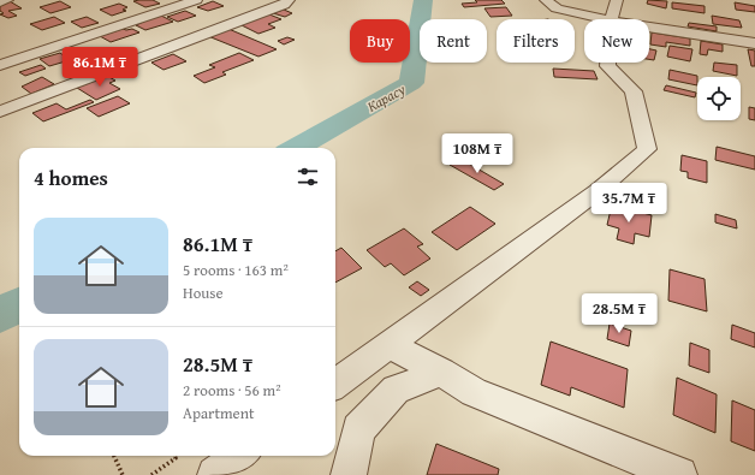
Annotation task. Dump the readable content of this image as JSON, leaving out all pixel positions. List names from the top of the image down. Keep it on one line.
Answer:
{"water":["Карасу"],"page":{"chip":["Buy","Rent","Filters","New"],"price":["86.1M ₸","108M ₸","35.7M ₸","28.5M ₸"],"heading":"4 homes","list":[{"name":"86.1M ₸","note":"5 rooms · 163 m² · House"},{"name":"28.5M ₸","note":"2 rooms · 56 m² · Apartment"}]}}
